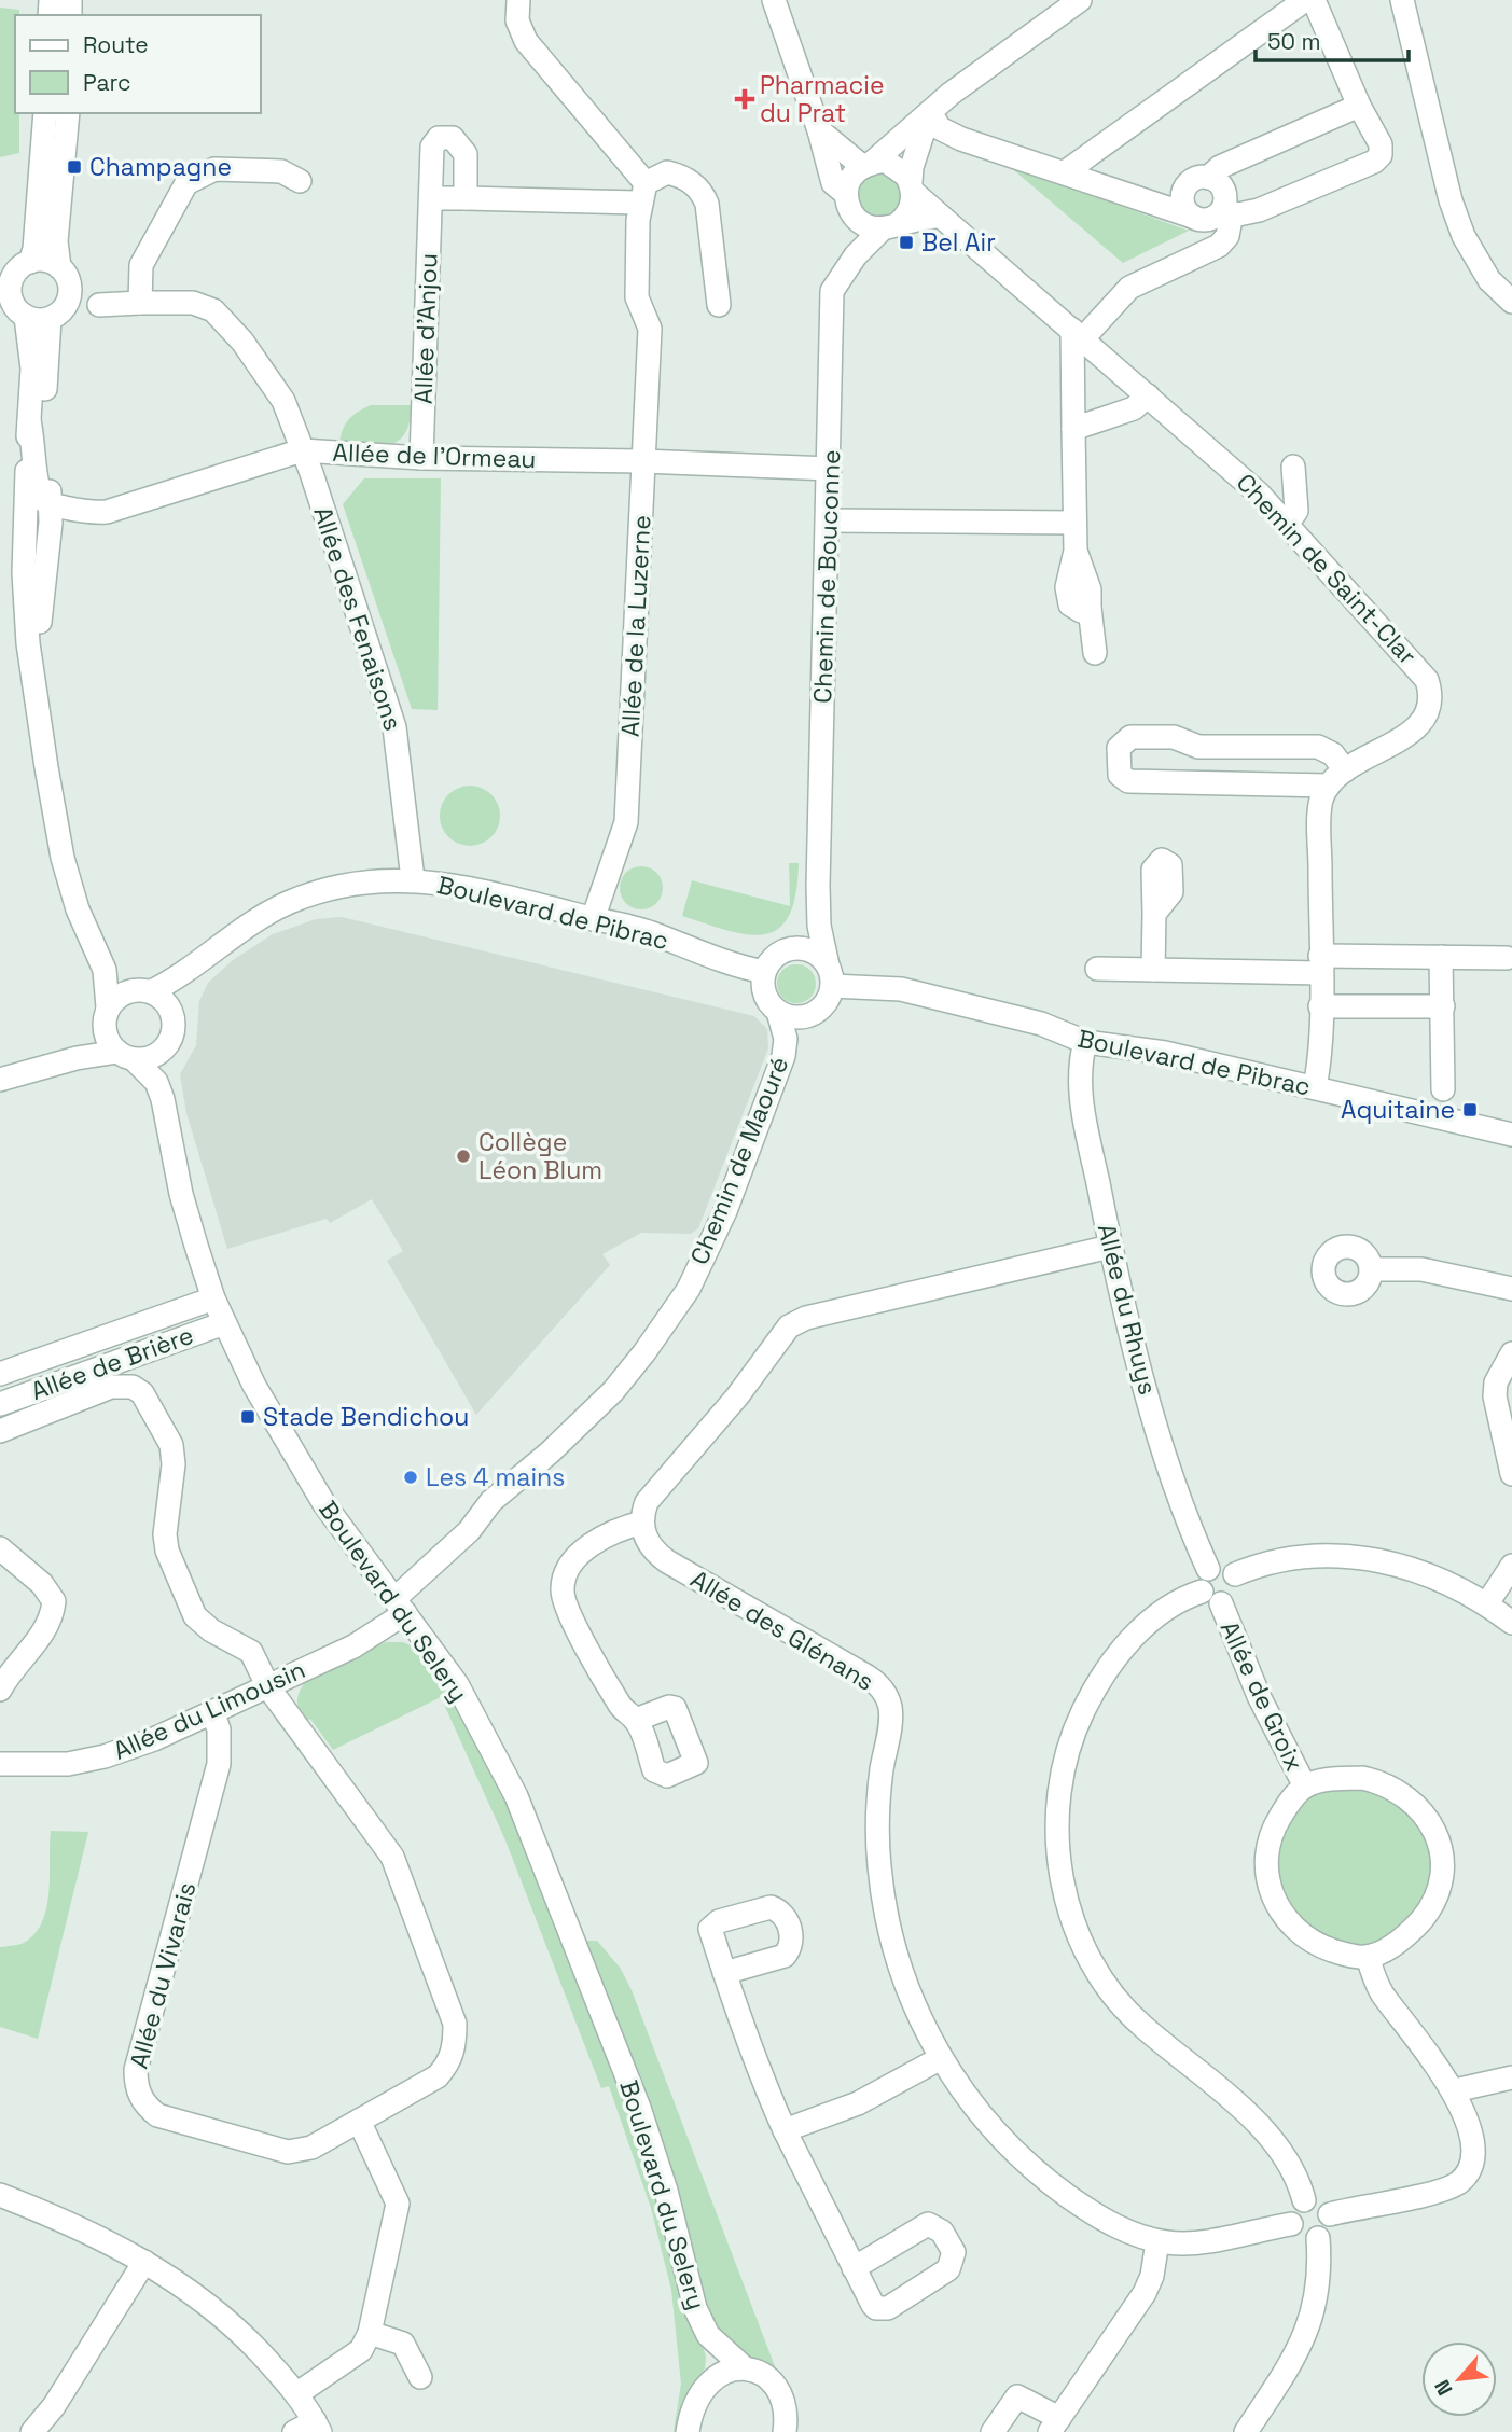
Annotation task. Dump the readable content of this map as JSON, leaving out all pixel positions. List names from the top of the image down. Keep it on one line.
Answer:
{"streets":{"street":["Allée d'Anjou","Allée de l'Ormeau","Chemin de Saint-Clar","Chemin de Bouconne","Allée des Fenaisons","Allée de la Luzerne","Boulevard de Pibrac","Chemin de Maouré","Allée du Rhuys","Allée de Brière","Boulevard du Selery","Allée des Glénans","Allée de Groix","Allée du Limousin","Allée du Vivarais"]},"crossings":[["Allée d'Anjou","Allée de l'Ormeau"],["Allée de l'Ormeau","Chemin de Bouconne"],["Allée de l'Ormeau","Allée des Fenaisons"],["Allée de l'Ormeau","Allée de la Luzerne"],["Chemin de Saint-Clar","Chemin de Bouconne"],["Chemin de Bouconne","Boulevard de Pibrac"],["Chemin de Bouconne","Chemin de Maouré"],["Allée des Fenaisons","Boulevard de Pibrac"],["Allée de la Luzerne","Boulevard de Pibrac"],["Boulevard de Pibrac","Chemin de Maouré"],["Boulevard de Pibrac","Allée du Rhuys"],["Boulevard de Pibrac","Boulevard du Selery"],["Chemin de Maouré","Boulevard du Selery"],["Chemin de Maouré","Allée du Limousin"],["Allée du Rhuys","Allée de Groix"],["Allée de Brière","Boulevard du Selery"],["Boulevard du Selery","Allée du Limousin"],["Allée du Limousin","Allée du Vivarais"]],"places":{"health":["Pharmacie du Prat"],"transit":["Champagne","Bel Air","Aquitaine","Stade Bendichou"],"other":["Collège Léon Blum","Les 4 mains"]},"legend":["Route","Parc"],"scale_bar":"50 m","north":"bottom left"}
